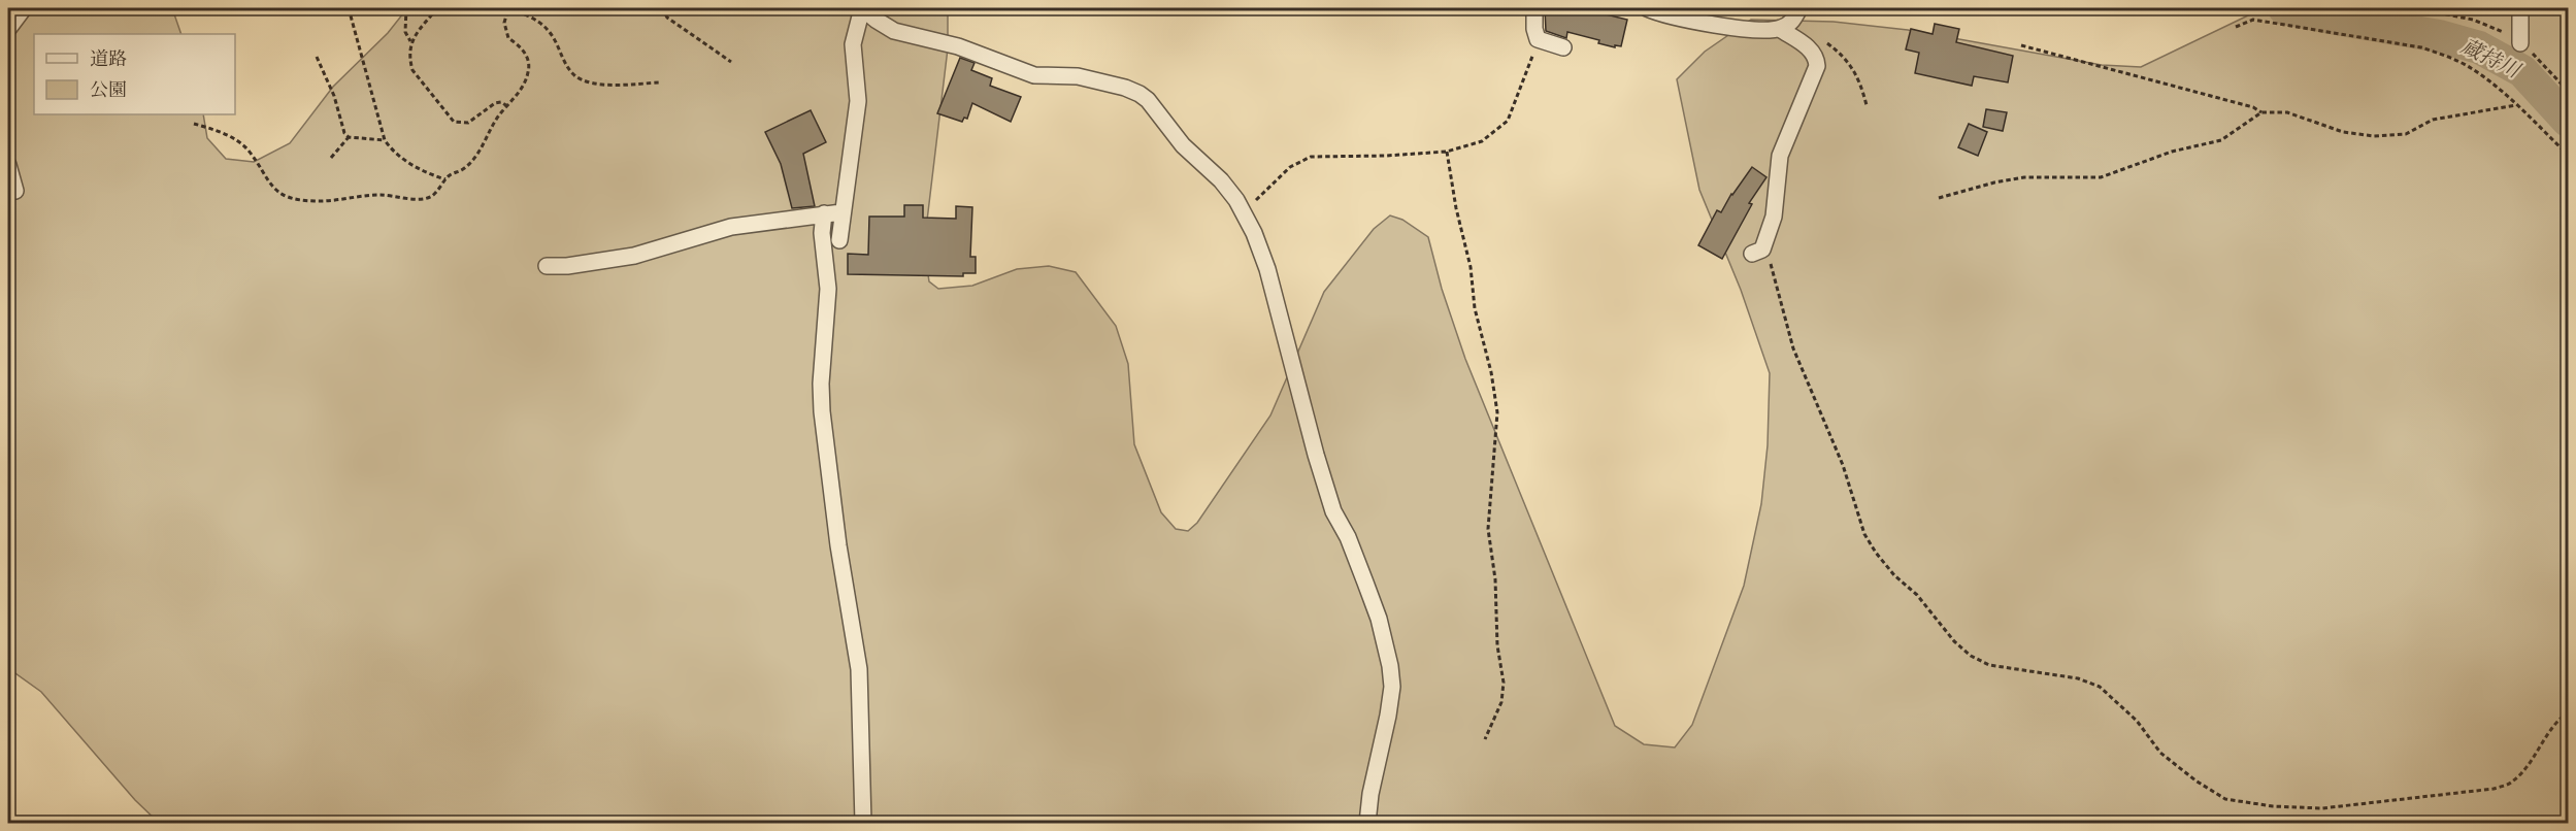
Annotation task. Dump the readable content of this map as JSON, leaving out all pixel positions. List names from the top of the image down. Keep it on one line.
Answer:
{"water":["蔵持川"],"legend":["道路","公園"]}
